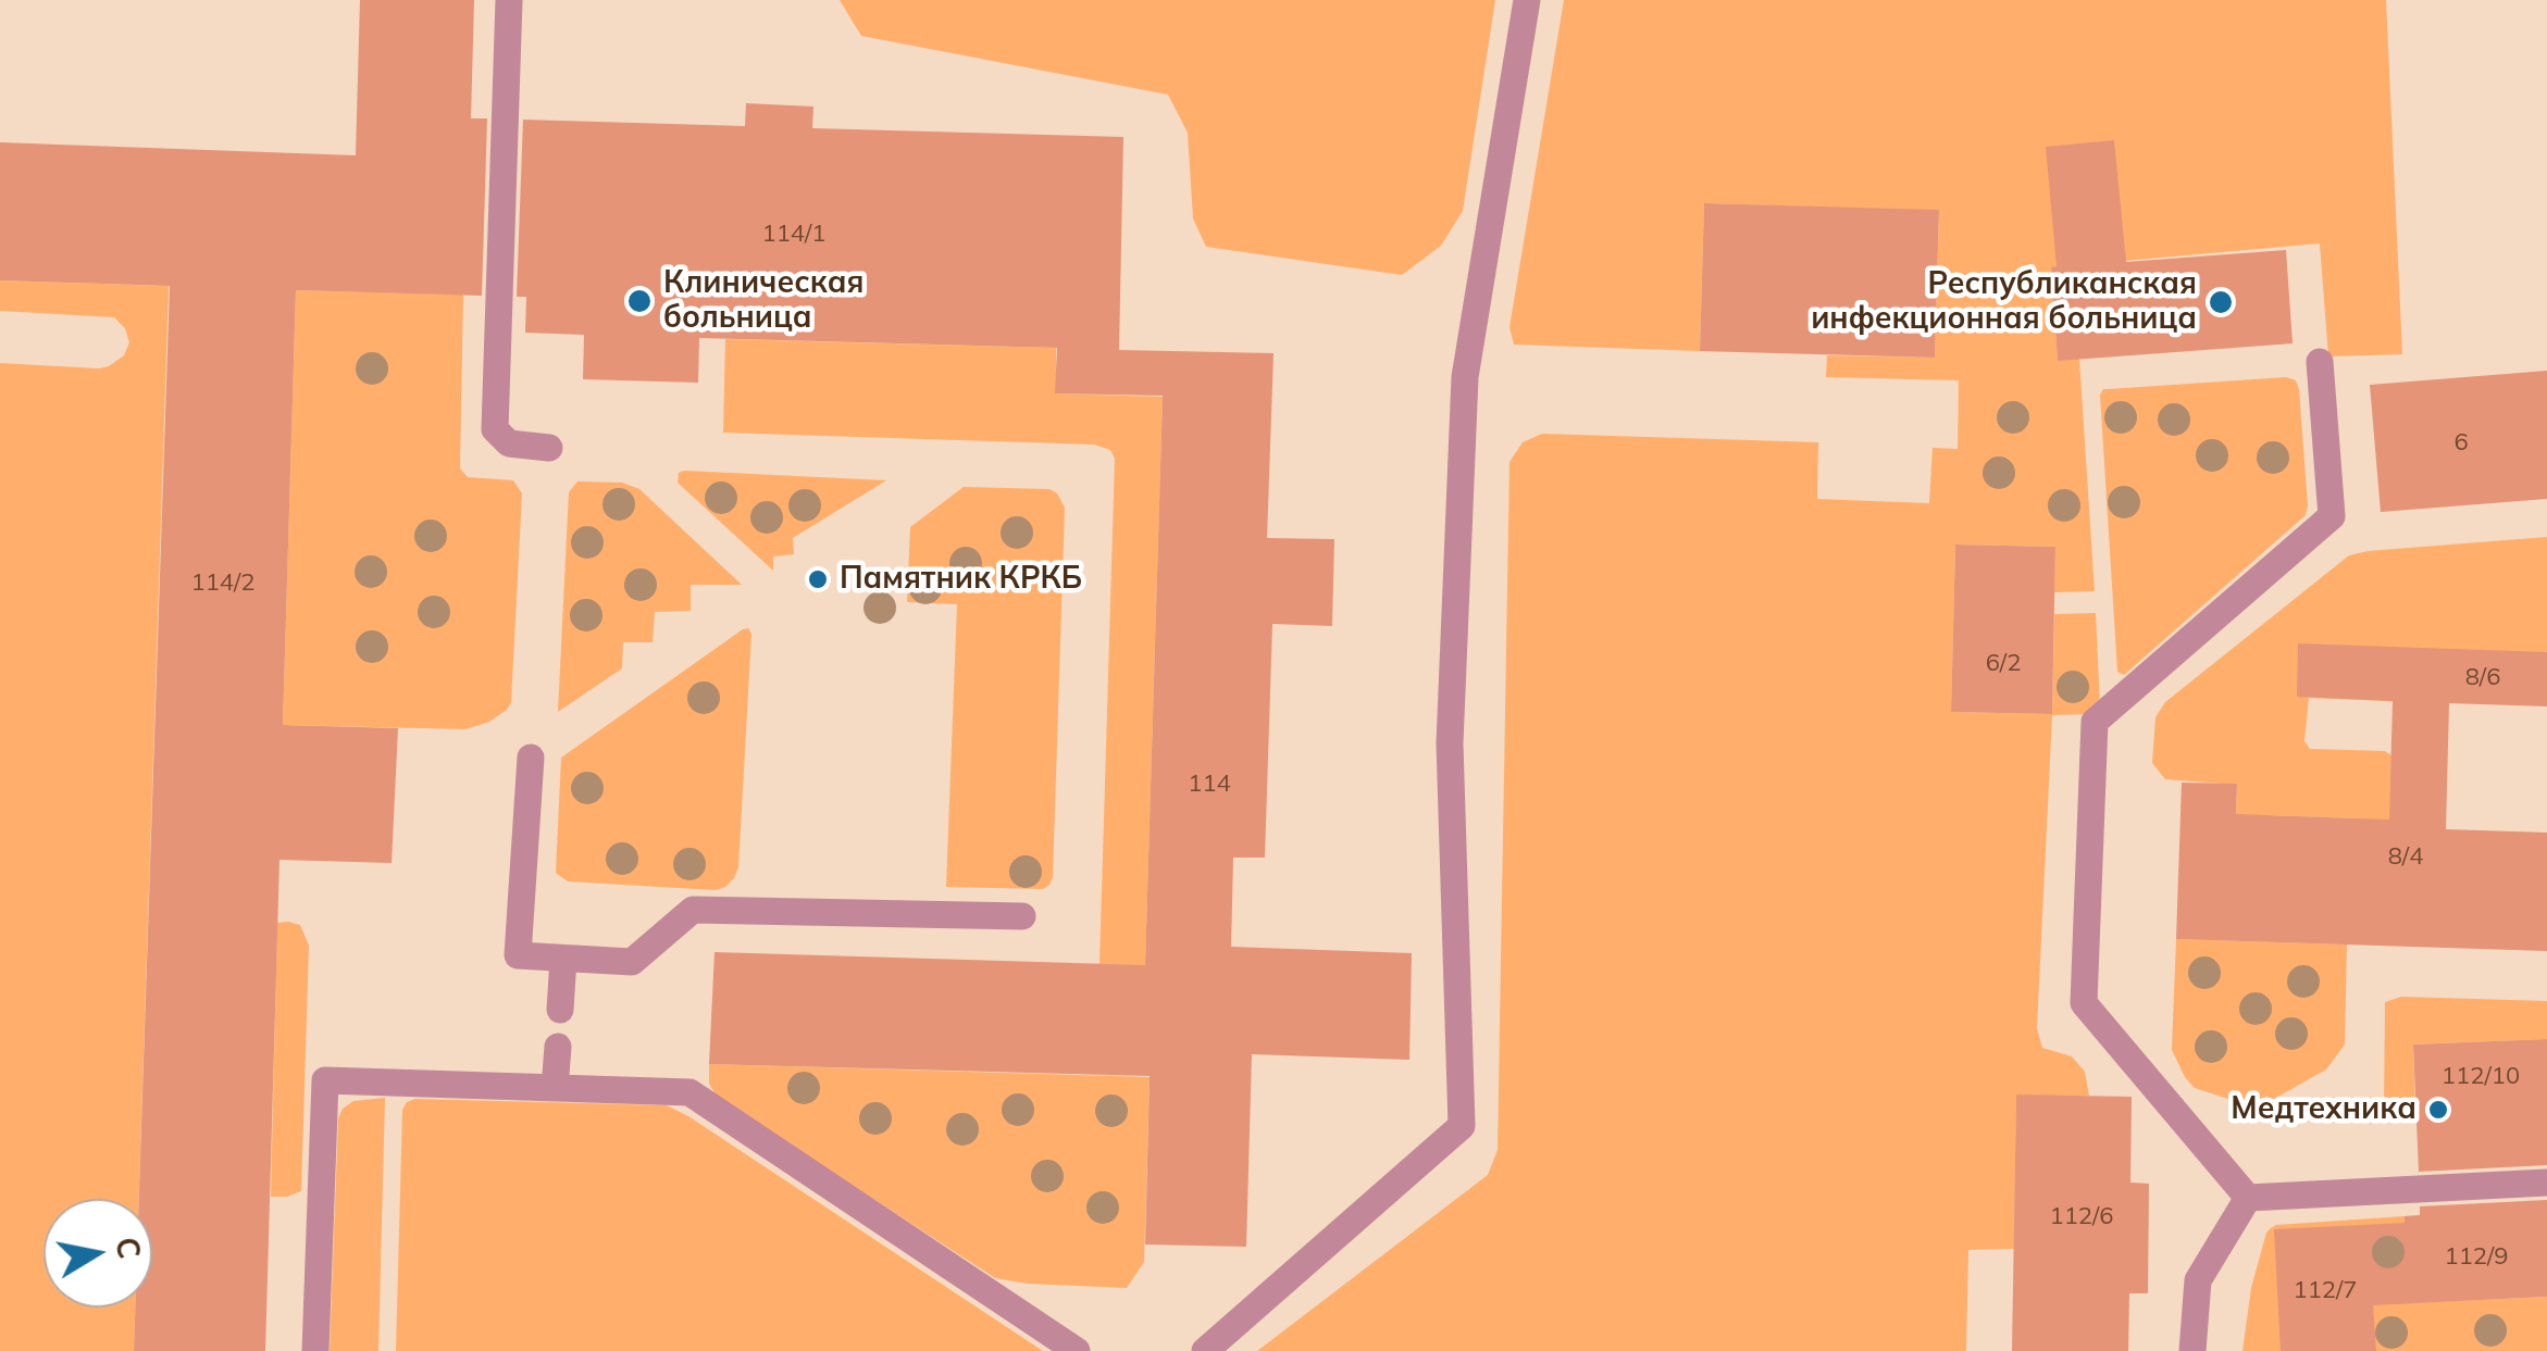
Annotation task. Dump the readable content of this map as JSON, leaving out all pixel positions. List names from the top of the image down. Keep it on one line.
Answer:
{"places":["Клиническая больница","Республиканская инфекционная больница","Памятник КРКБ","Медтехника"],"house_numbers":["114/1","6","114/2","6/2","8/6","114","8/4","112/10","112/6","112/9","112/7"],"north":"right"}
